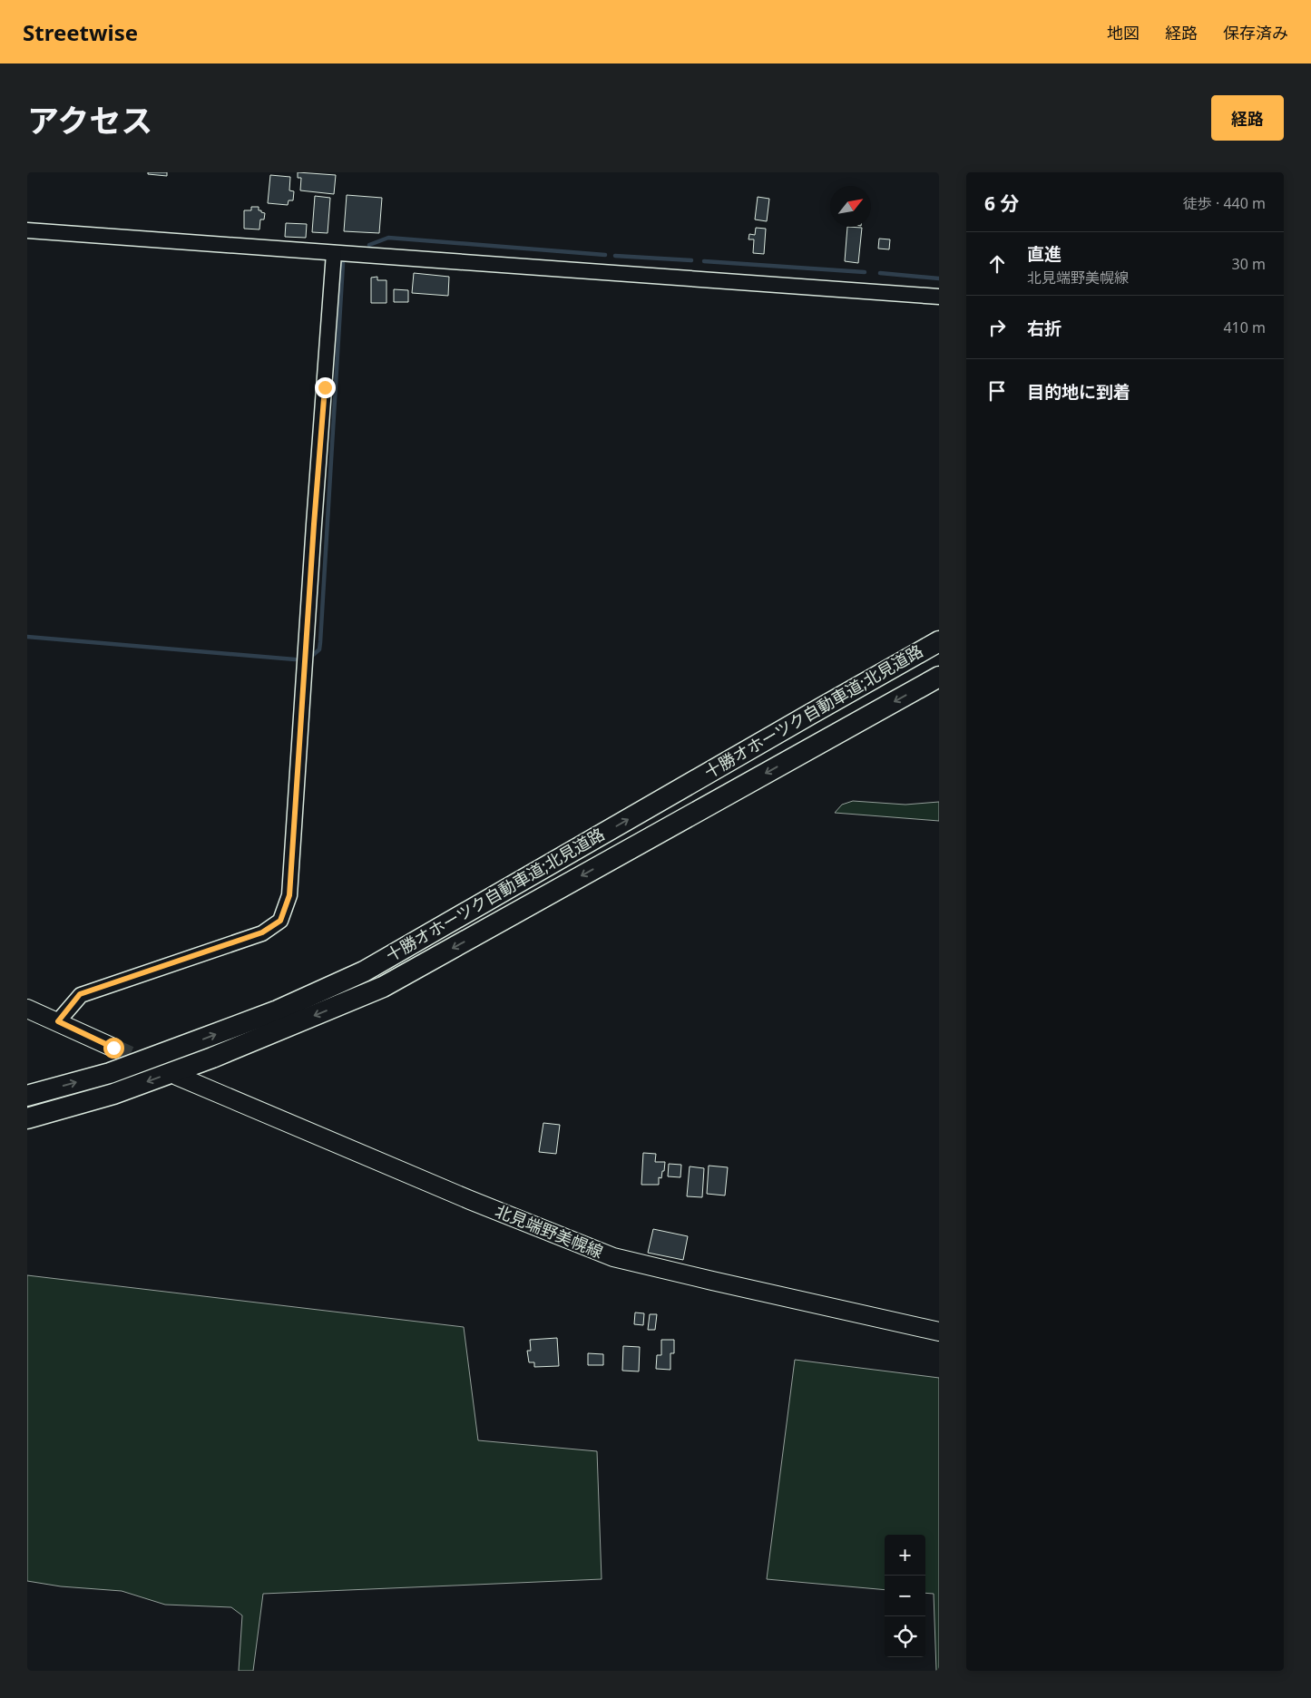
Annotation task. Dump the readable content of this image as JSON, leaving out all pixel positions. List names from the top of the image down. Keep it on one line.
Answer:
{"streets":{"highway":["十勝オホーツク自動車道;北見道路"],"main road":["北見端野美幌線"]},"north":"top right","page":{"header":"Streetwise","nav":["地図","経路","保存済み"],"title":"アクセス","buttons":"経路","heading":["6 分","徒歩 · 440 m"],"list":[["直進","北見端野美幌線","30 m"],["右折","410 m"],"目的地に到着"],"map_buttons":["+","−"]}}
